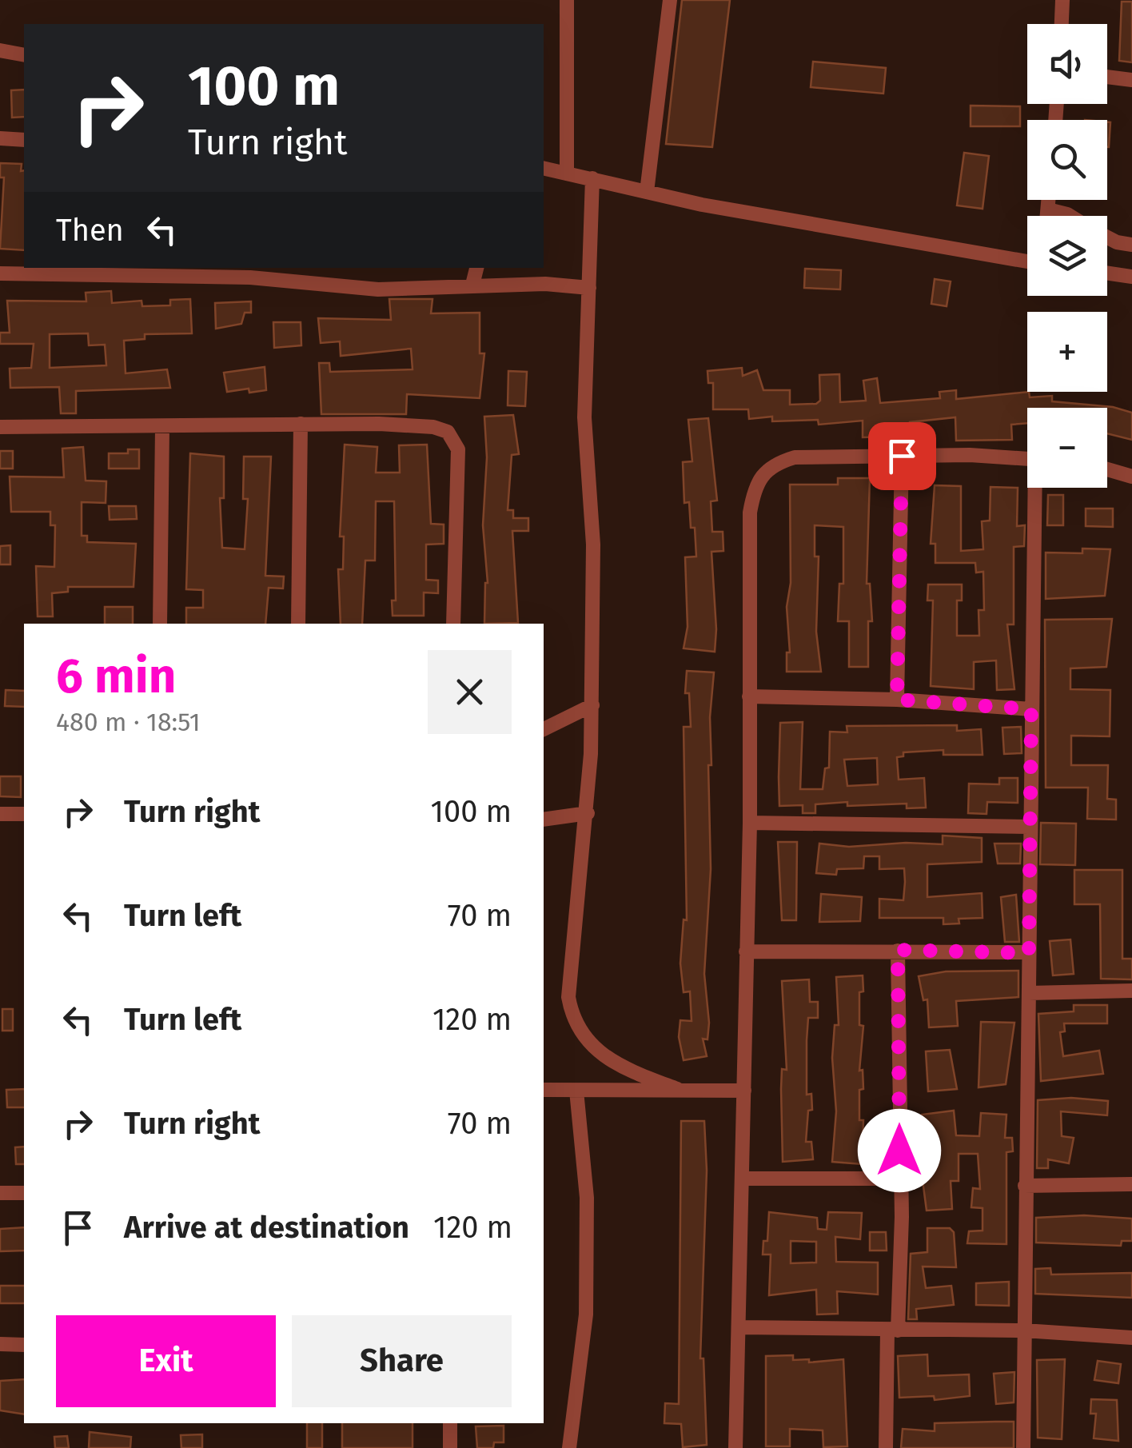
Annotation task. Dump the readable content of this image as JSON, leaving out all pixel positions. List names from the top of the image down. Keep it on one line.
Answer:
{"page":{"map_buttons":["+","−"],"turn":["100 m","Turn right"],"then":"Then","heading":["6 min","480 m · 18:51"],"list":[{"name":"Turn right","value":"100 m"},{"name":"Turn left","value":"70 m"},{"name":"Turn left","value":"120 m"},{"name":"Turn right","value":"70 m"},{"name":"Arrive at destination","value":"120 m"}],"buttons":["Exit","Share"]}}
